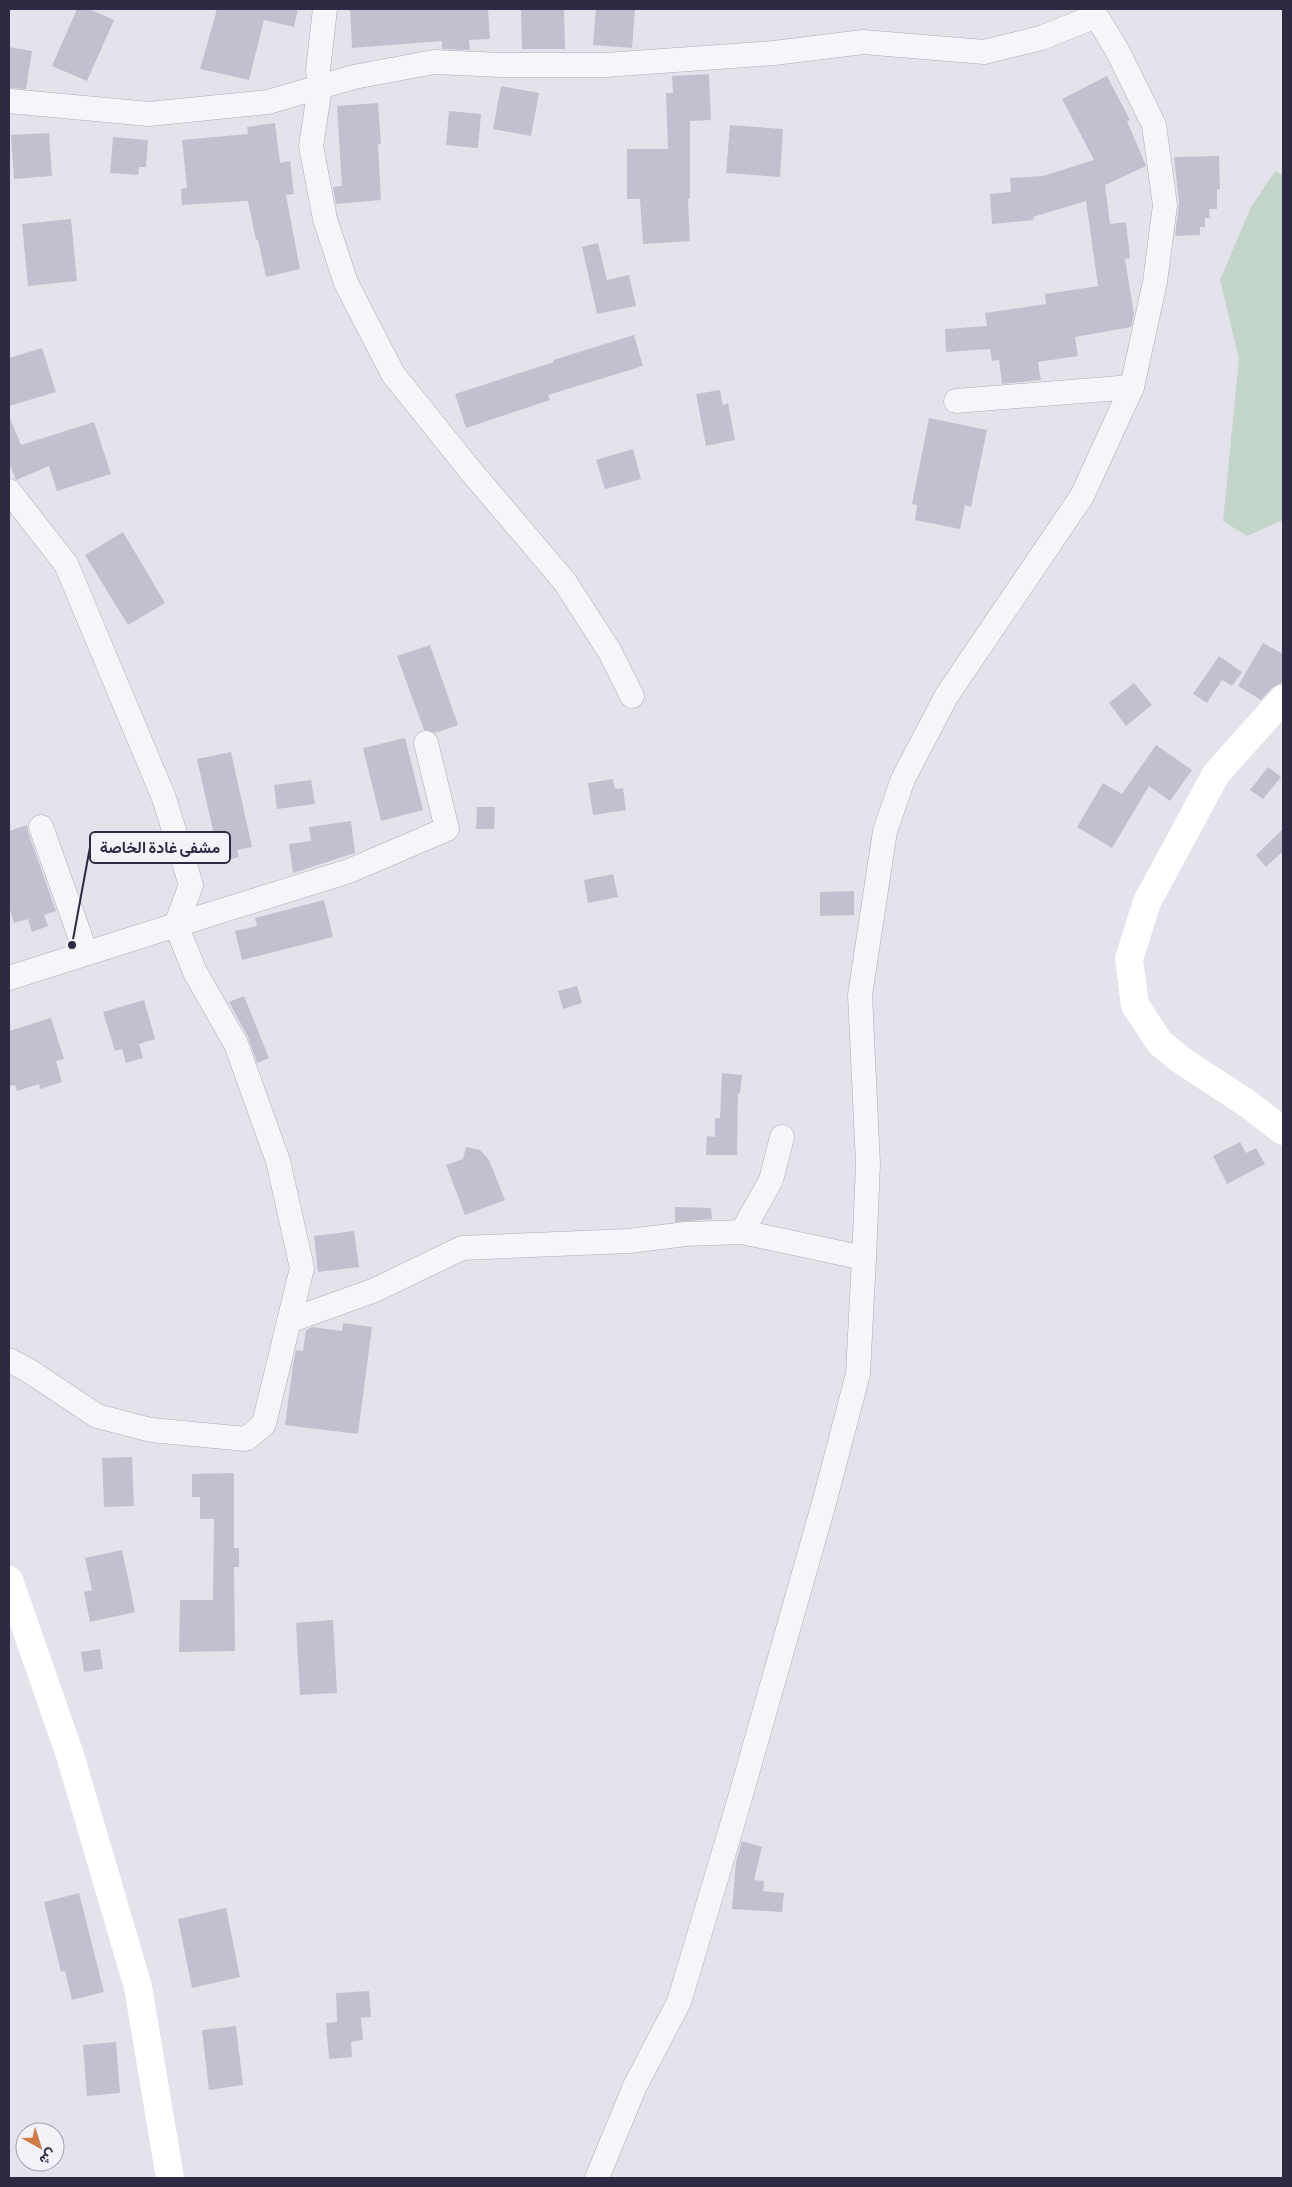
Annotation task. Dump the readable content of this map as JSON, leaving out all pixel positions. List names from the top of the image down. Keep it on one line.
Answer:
{"places":["مشفى غادة الخاصة"],"north":"bottom right"}
